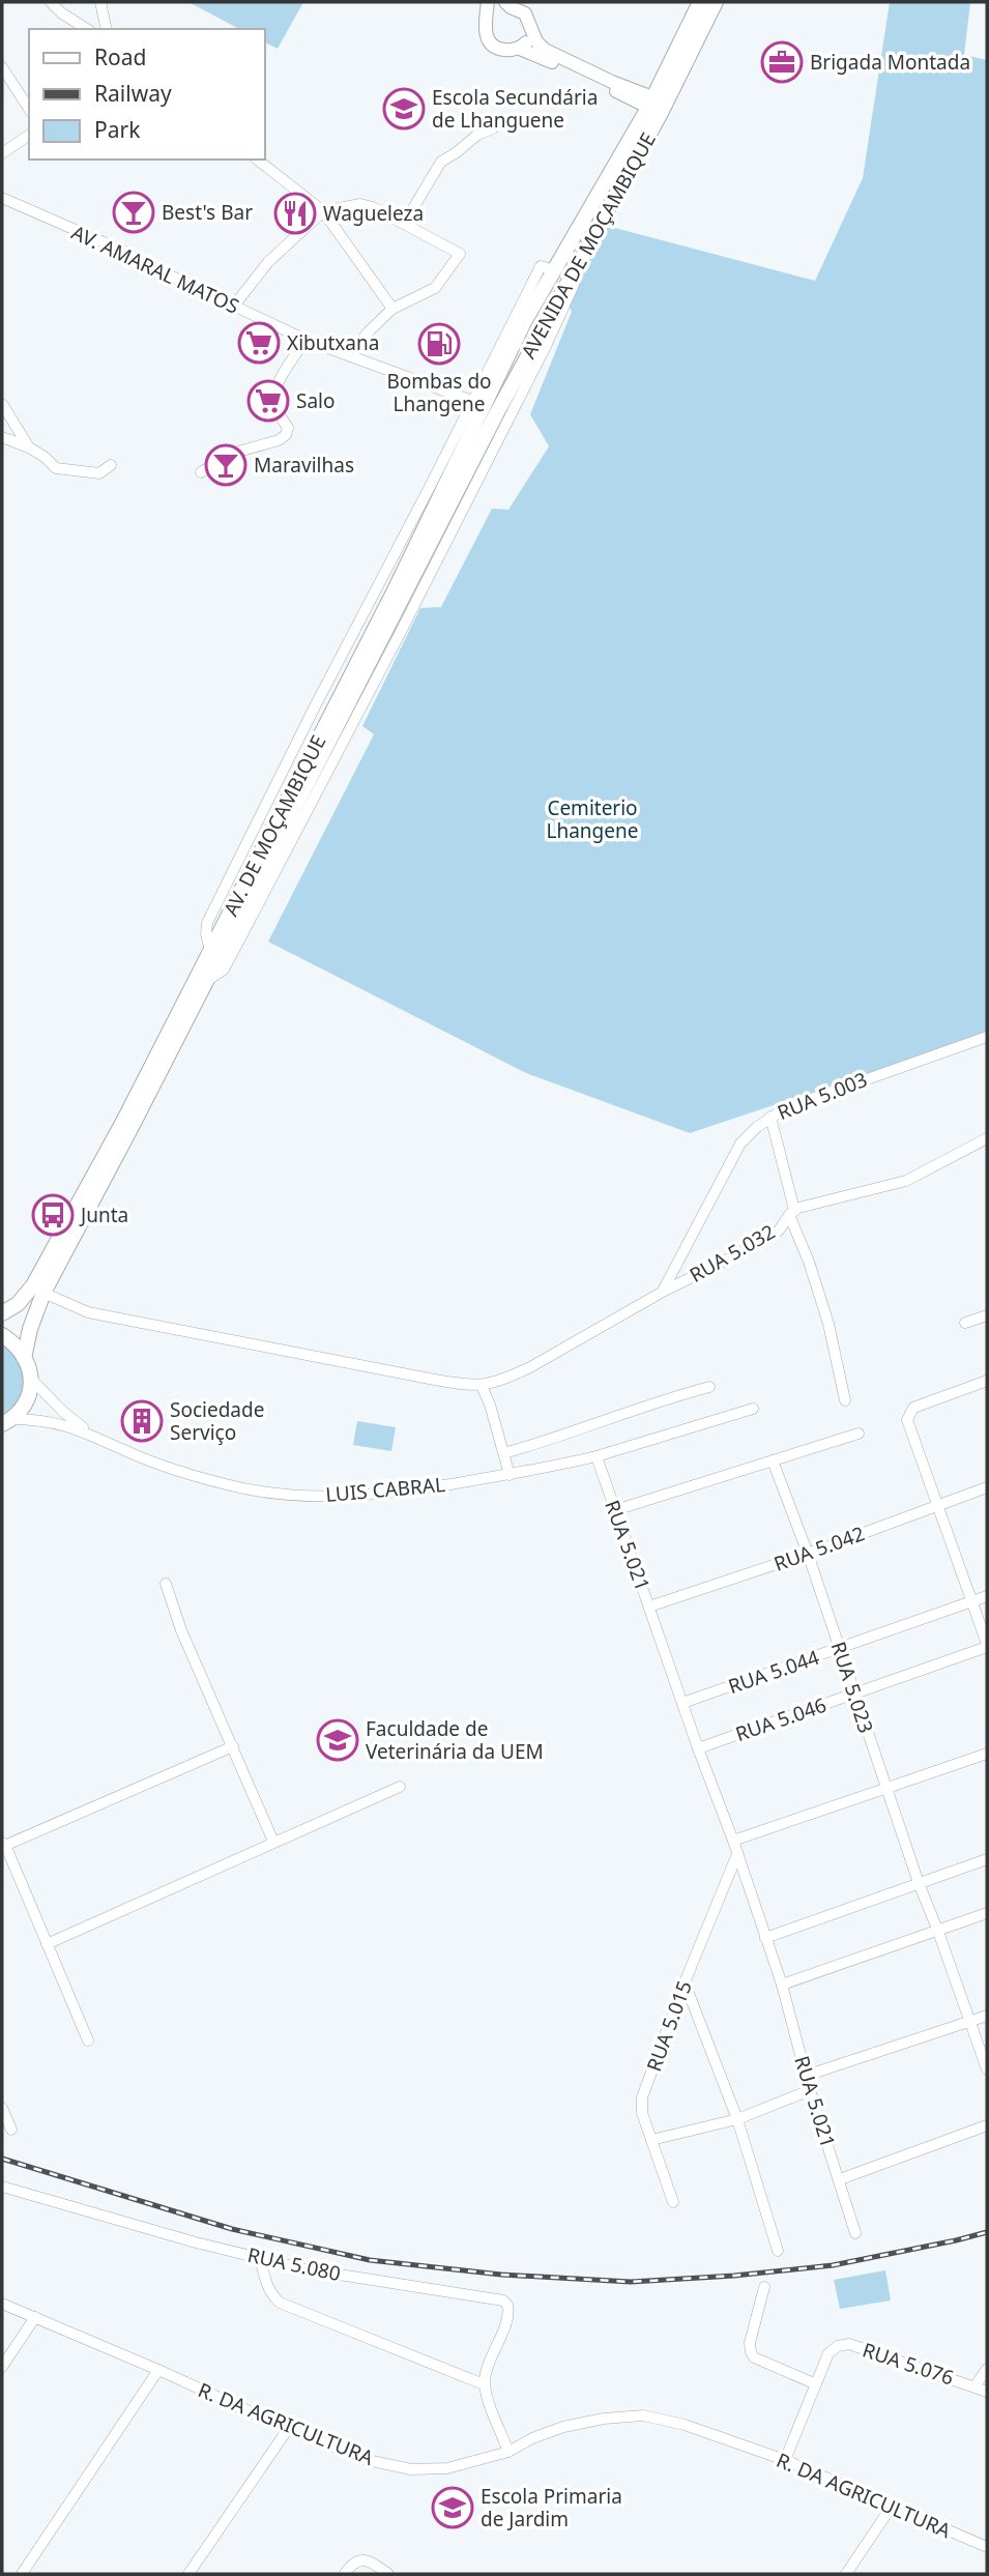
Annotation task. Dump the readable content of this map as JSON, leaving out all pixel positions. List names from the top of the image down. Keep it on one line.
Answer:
{"streets":{"highway":["AVENIDA DE MOÇAMBIQUE","AV. DE MOÇAMBIQUE"],"street":["AV. AMARAL MATOS","RUA 5.003","RUA 5.032","LUIS CABRAL","RUA 5.021","RUA 5.042","RUA 5.044","RUA 5.023","RUA 5.046","RUA 5.015","RUA 5.080","RUA 5.076","R. DA AGRICULTURA"]},"crossings":[["AVENIDA DE MOÇAMBIQUE","AV. DE MOÇAMBIQUE"],["RUA 5.003","RUA 5.032"],["RUA 5.021","RUA 5.042"],["RUA 5.021","RUA 5.044"],["RUA 5.021","RUA 5.046"],["RUA 5.021","RUA 5.015"],["RUA 5.042","RUA 5.023"],["RUA 5.044","RUA 5.023"],["RUA 5.023","RUA 5.046"],["RUA 5.076","R. DA AGRICULTURA"]],"parks":["Cemiterio Lhangene"],"places":{"office":["Brigada Montada"],"school or university":["Escola Secundária de Lhanguene","Faculdade de Veterinária da UEM","Escola Primaria de Jardim"],"bar":["Best's Bar","Maravilhas"],"restaurant":["Wagueleza"],"supermarket":["Xibutxana","Salo"],"fuel station":["Bombas do Lhangene"],"bus stop":["Junta"],"building":["Sociedade Serviço"]},"legend":["Road","Railway","Park"]}
